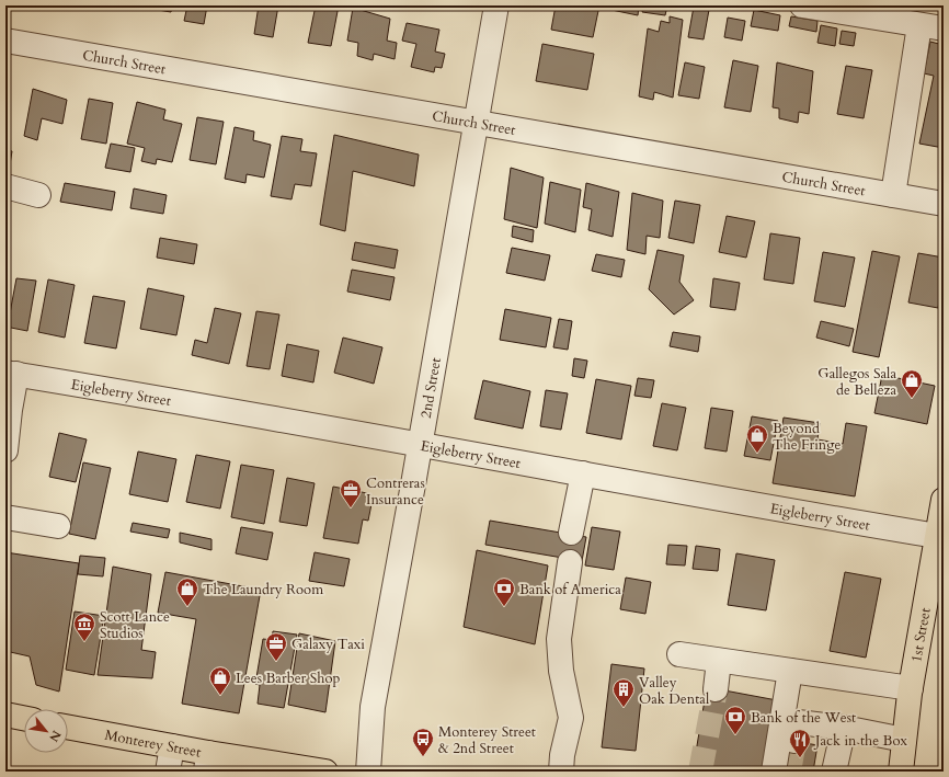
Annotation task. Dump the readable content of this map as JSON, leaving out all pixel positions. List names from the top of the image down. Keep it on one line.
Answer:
{"streets":{"main road":["1st Street","Monterey Street"],"street":["Church Street","2nd Street","Eigleberry Street"]},"crossings":[["Church Street","2nd Street"],["2nd Street","Eigleberry Street"],["Eigleberry Street","1st Street"]],"places":{"shop":["Gallegos Sala de Belleza","Beyond The Fringe","The Laundry Room","Lees Barber Shop"],"office":["Contreras Insurance","Galaxy Taxi"],"bank":["Bank of America","Bank of the West"],"museum":["Scott Lance Studios"],"building":["Valley Oak Dental"],"bus stop":["Monterey Street & 2nd Street"],"restaurant":["Jack in the Box"]},"north":"bottom right"}
